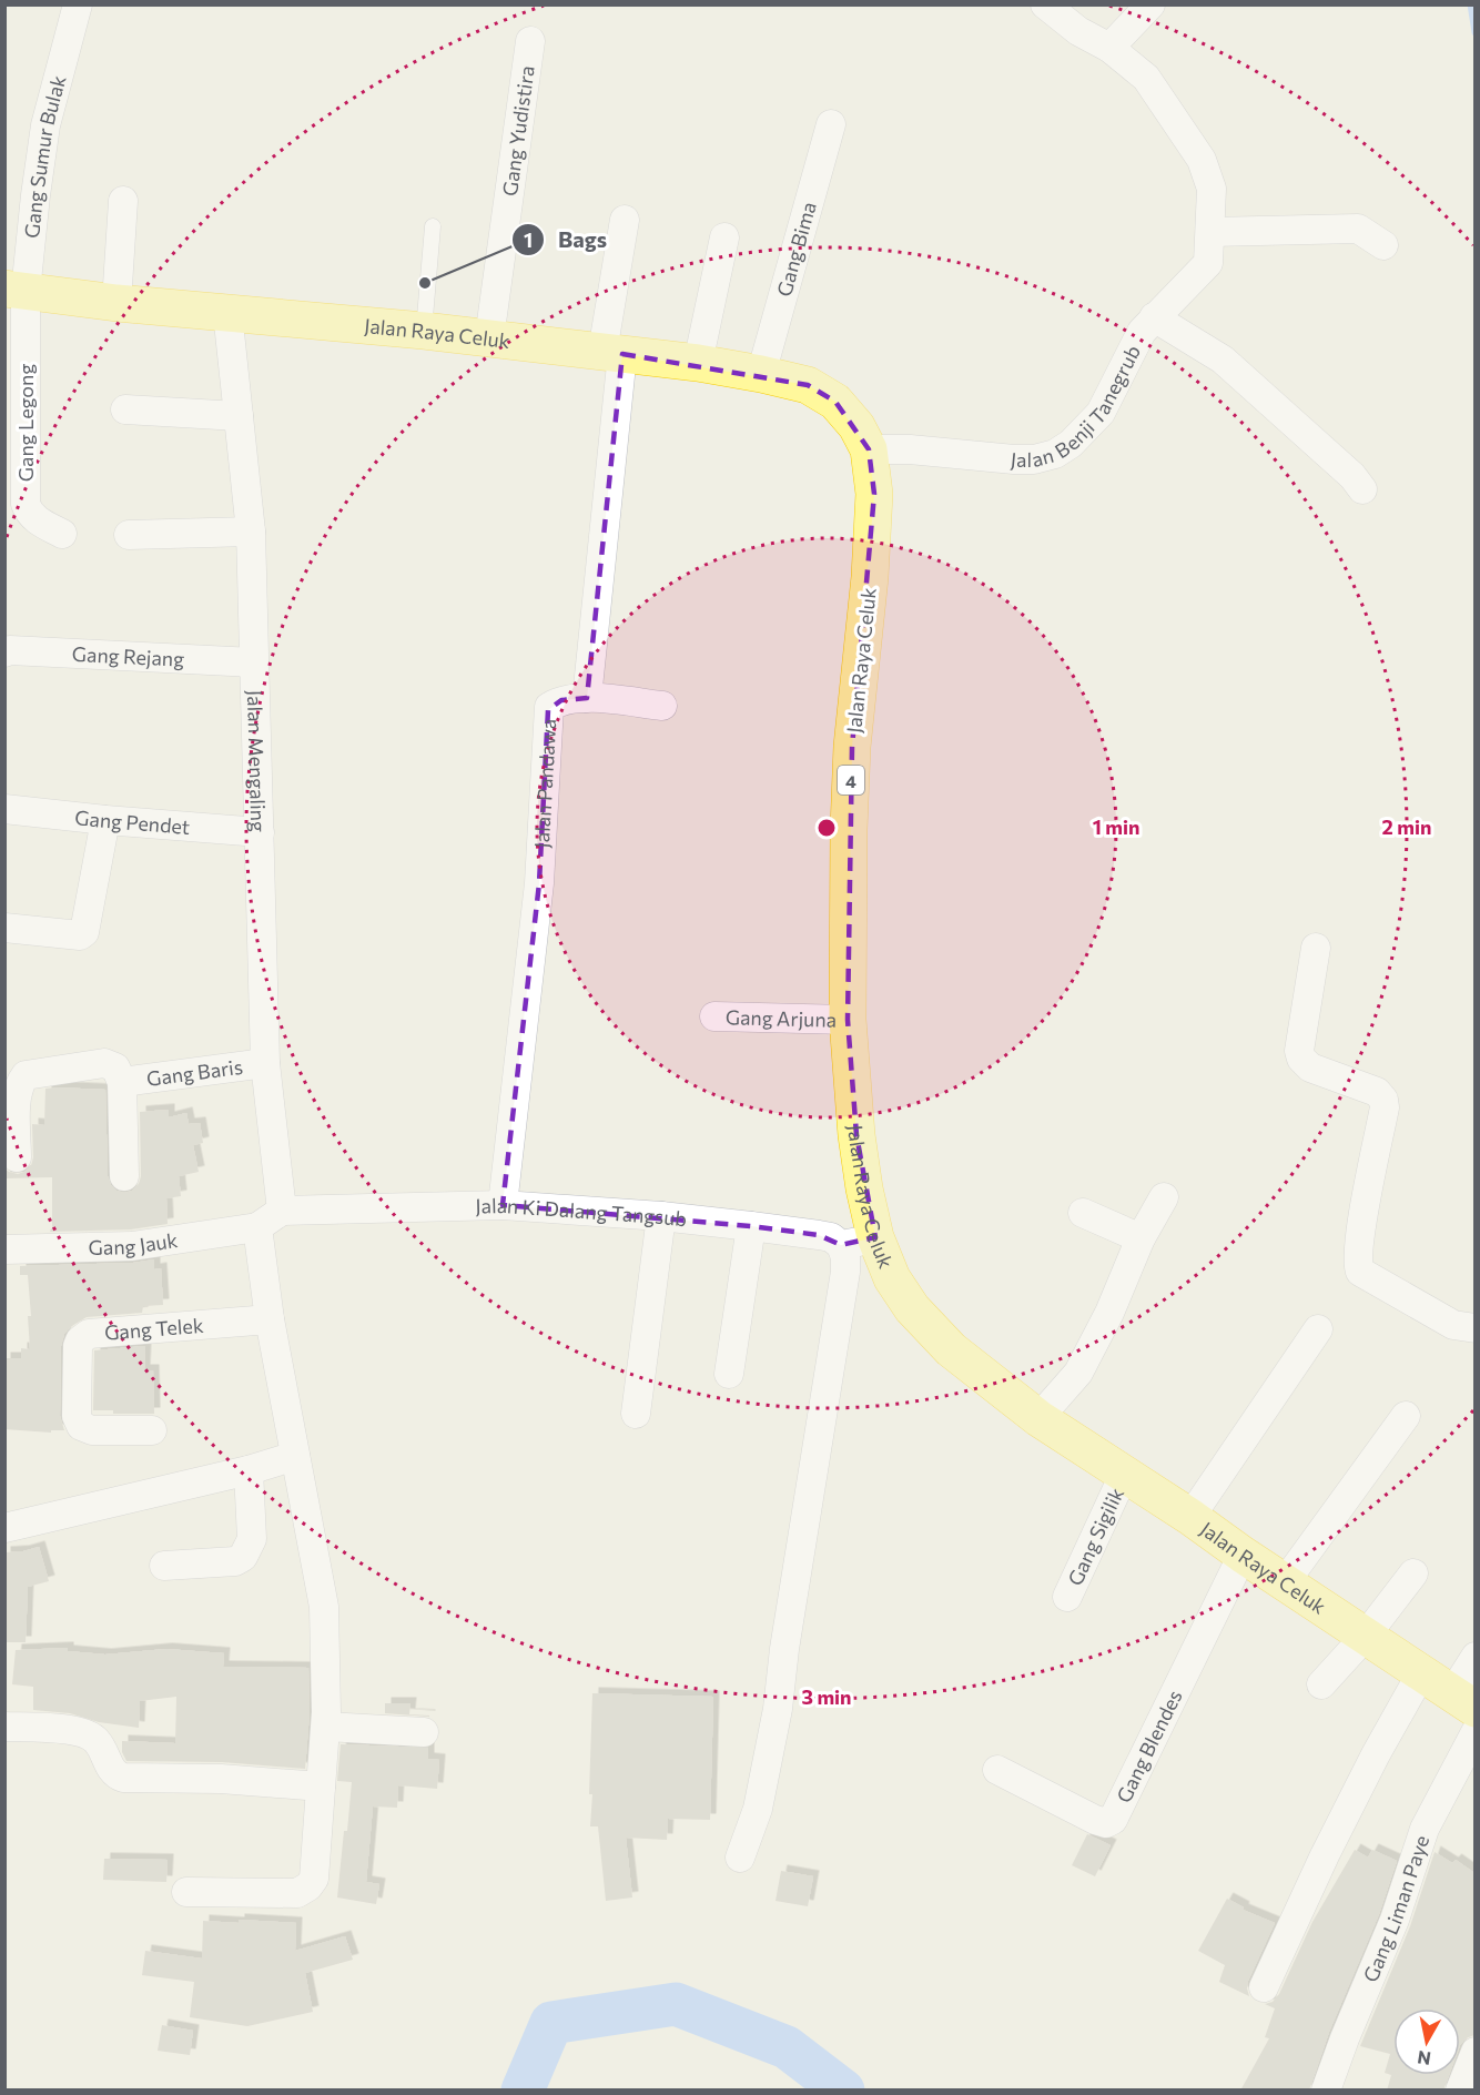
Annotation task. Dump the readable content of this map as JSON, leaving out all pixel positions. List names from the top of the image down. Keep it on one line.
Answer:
{"streets":{"highway":["Jalan Raya Celuk","4"],"street":["Gang Yudistira","Gang Sumur Bulak","Gang Bima","Jalan Benji Tanegrub","Gang Legong","Gang Rejang","Jalan Mengaling","Jalan Pandawa","Gang Pendet","Gang Arjuna","Gang Baris","Jalan Ki Dalang Tangsub","Gang Jauk","Gang Telek","Gang Sigilik","Gang Blendes","Gang Liman Paye"]},"crossings":[["Gang Yudistira","Jalan Raya Celuk"],["Gang Sumur Bulak","Jalan Raya Celuk"],["Gang Sumur Bulak","Gang Legong"],["Gang Bima","Jalan Raya Celuk"],["Jalan Raya Celuk","Jalan Benji Tanegrub"],["Jalan Raya Celuk","Gang Legong"],["Jalan Raya Celuk","Jalan Mengaling"],["Jalan Raya Celuk","Gang Arjuna"],["Jalan Raya Celuk","Jalan Ki Dalang Tangsub"],["Jalan Raya Celuk","Gang Sigilik"],["Jalan Raya Celuk","Gang Blendes"],["Gang Rejang","Jalan Mengaling"],["Jalan Mengaling","Gang Pendet"],["Jalan Mengaling","Gang Baris"],["Jalan Mengaling","Jalan Ki Dalang Tangsub"],["Jalan Pandawa","Jalan Ki Dalang Tangsub"]],"places":["Bags"],"north":"bottom","rings":["1 min","2 min","3 min"]}
